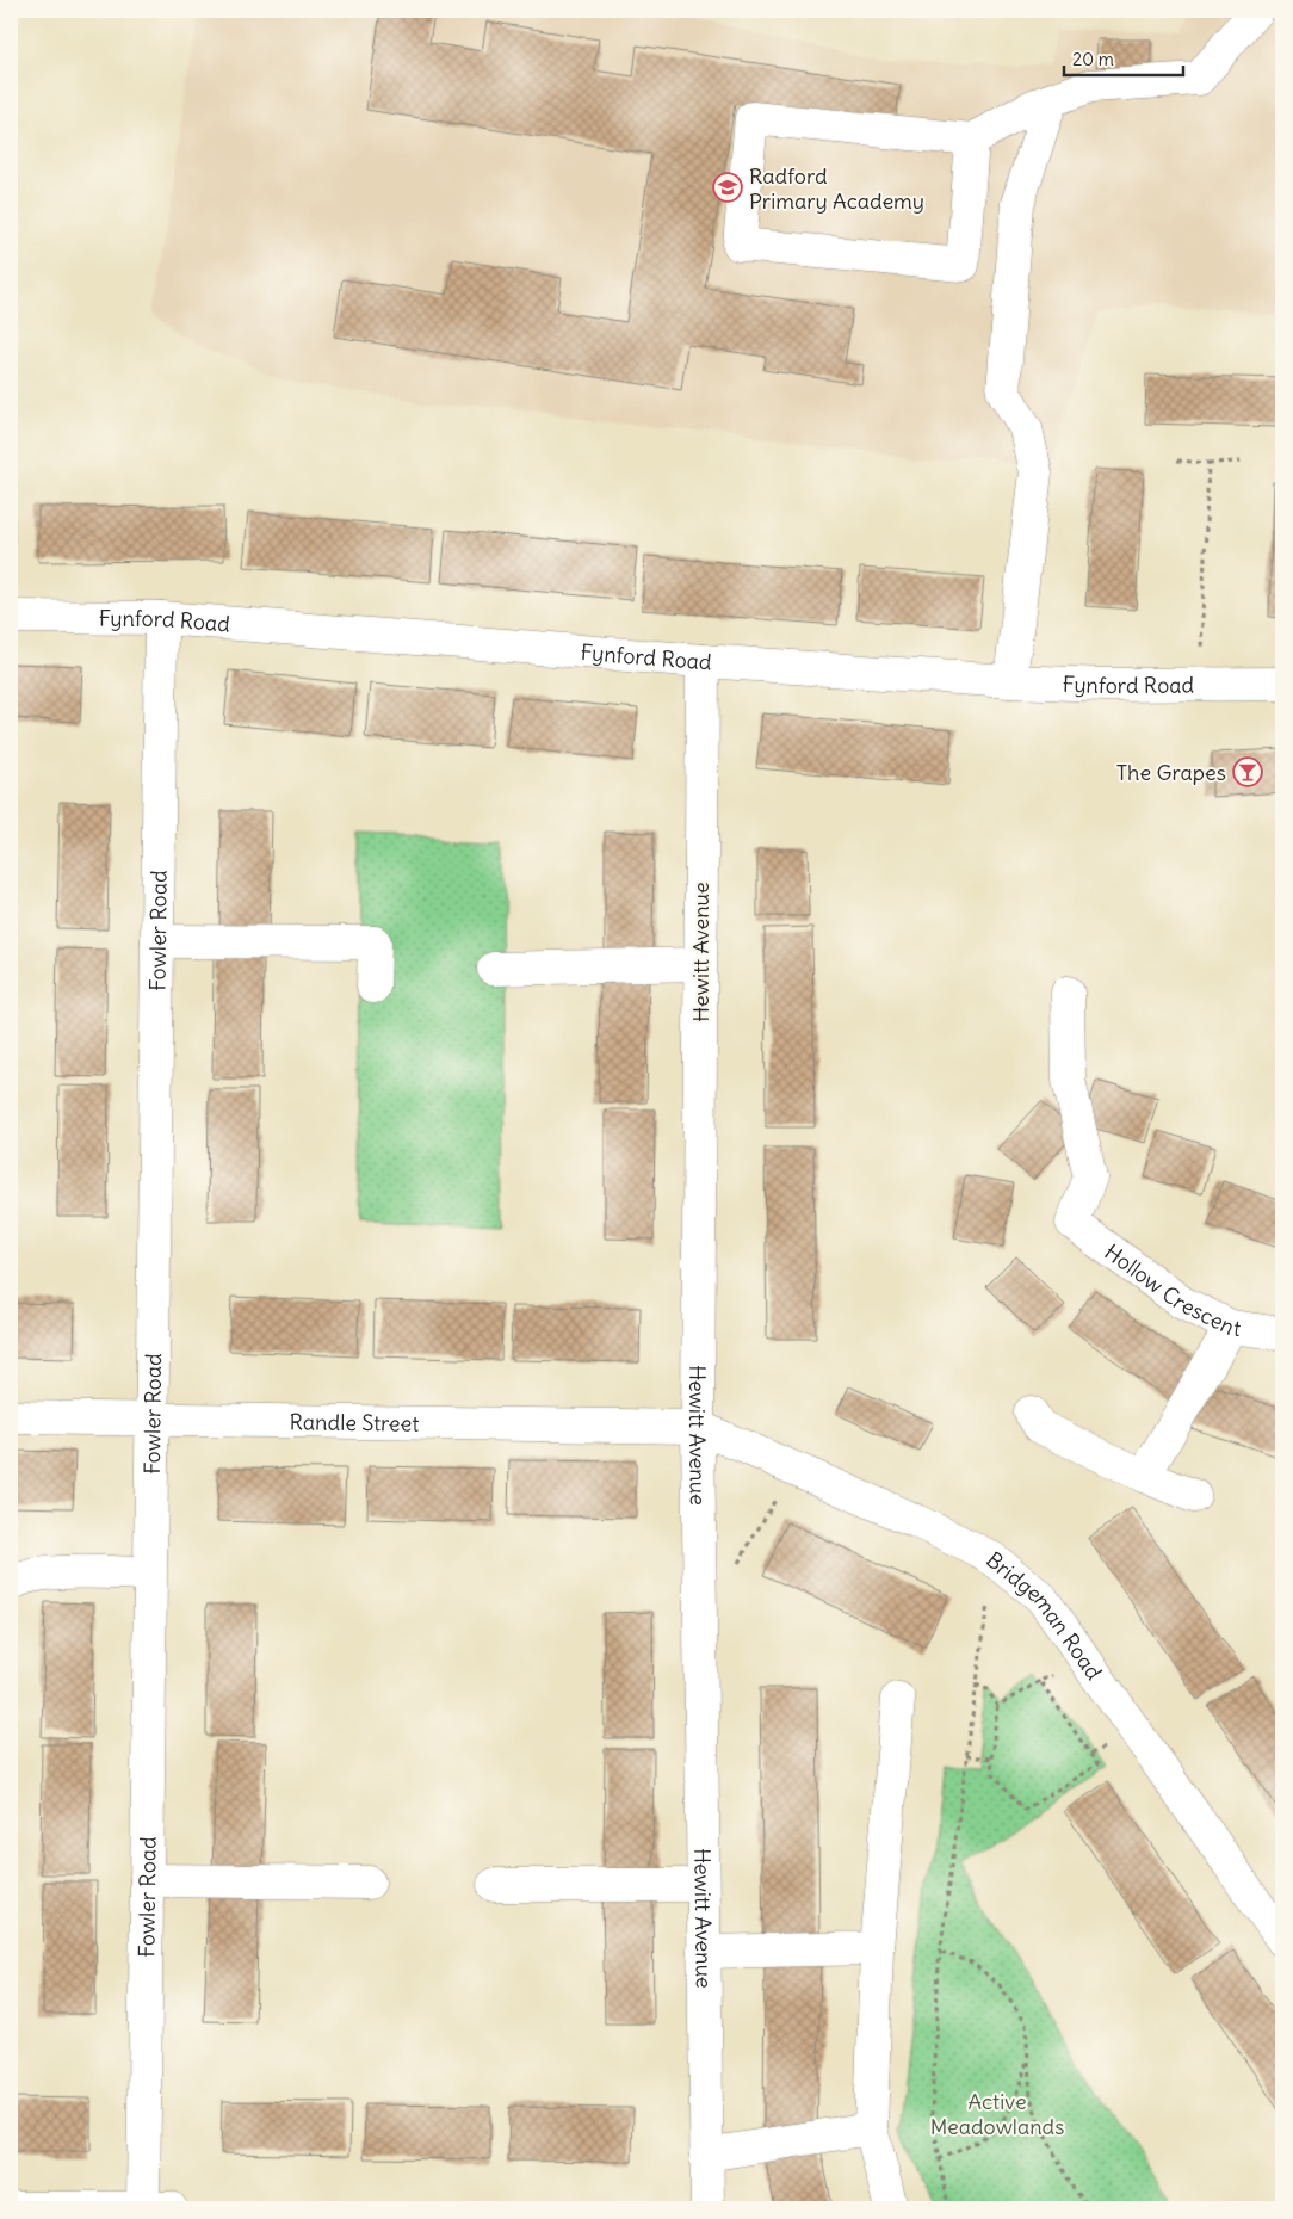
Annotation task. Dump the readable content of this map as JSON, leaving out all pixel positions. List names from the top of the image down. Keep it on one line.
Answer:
{"streets":{"street":["Fynford Road","Fowler Road","Hewitt Avenue","Hollow Crescent","Randle Street","Bridgeman Road"]},"crossings":[["Fynford Road","Fowler Road"],["Fynford Road","Hewitt Avenue"],["Fowler Road","Randle Street"],["Hewitt Avenue","Randle Street"],["Hewitt Avenue","Bridgeman Road"],["Randle Street","Bridgeman Road"]],"parks":["Active Meadowlands"],"places":{"school or university":["Radford Primary Academy"],"bar":["The Grapes"]},"scale_bar":"20 m"}
